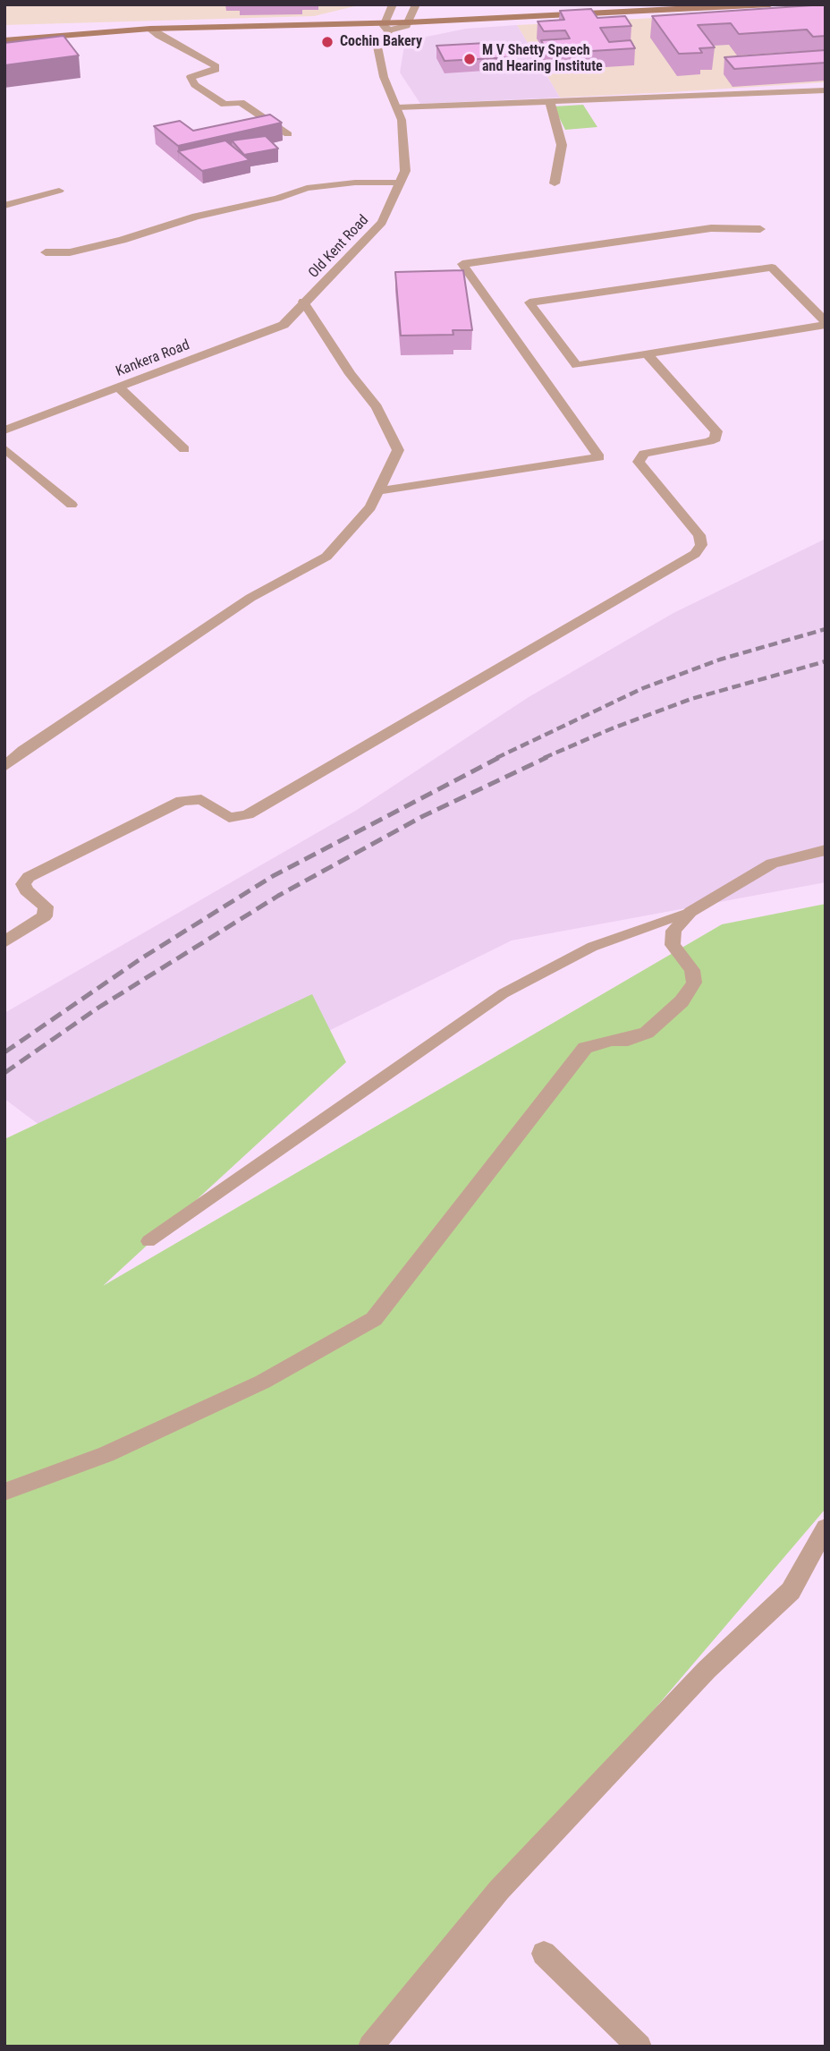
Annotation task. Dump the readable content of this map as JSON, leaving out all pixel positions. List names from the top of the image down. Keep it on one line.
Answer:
{"streets":{"street":["Old Kent Road","Kankera Road"]},"crossings":[["Old Kent Road","Kankera Road"]],"places":["Cochin Bakery","M V Shetty Speech and Hearing Institute"]}
